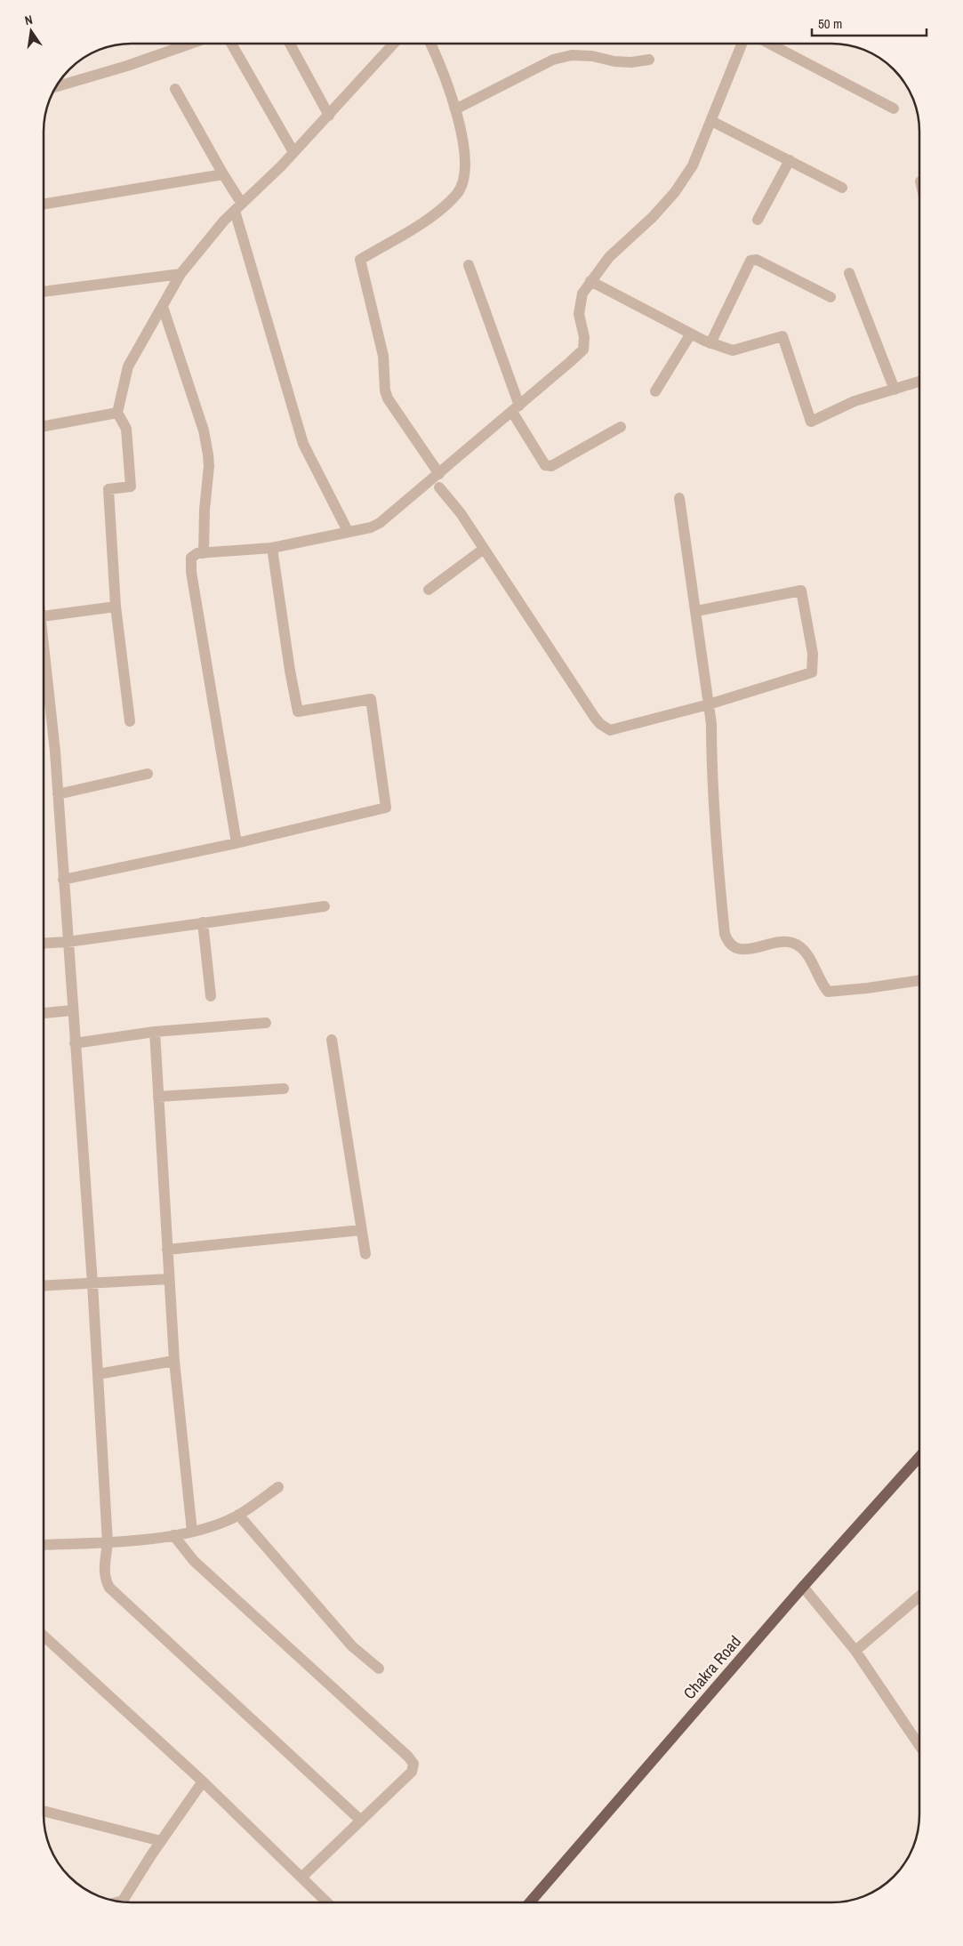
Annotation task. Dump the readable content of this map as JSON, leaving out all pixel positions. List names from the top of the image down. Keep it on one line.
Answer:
{"streets":{"main road":["Chakra Road"]},"scale_bar":"50 m","north":"top"}
